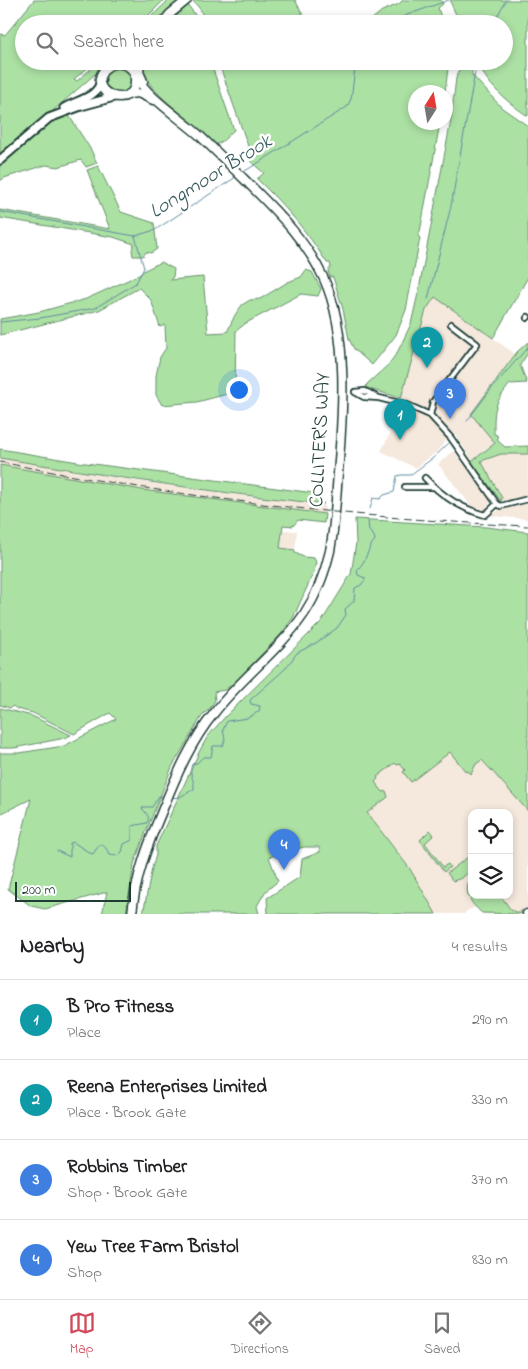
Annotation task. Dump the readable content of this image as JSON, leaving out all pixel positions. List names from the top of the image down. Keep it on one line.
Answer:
{"streets":{"highway":["COLLITER'S WAY"]},"water":["Longmoor Brook"],"scale_bar":"200 m","north":"top","page":{"search":"Search here","pins":["2","3","1","4"],"scale":"200 m","heading":["Nearby","4 results"],"list":[{"mark":"1","name":"B Pro Fitness","note":"Place","value":"290 m"},{"mark":"2","name":"Reena Enterprises Limited","note":"Place · Brook Gate","value":"330 m"},{"mark":"3","name":"Robbins Timber","note":"Shop · Brook Gate","value":"370 m"},{"mark":"4","name":"Yew Tree Farm Bristol","note":"Shop","value":"830 m"}],"nav":["Map","Directions","Saved"]}}
